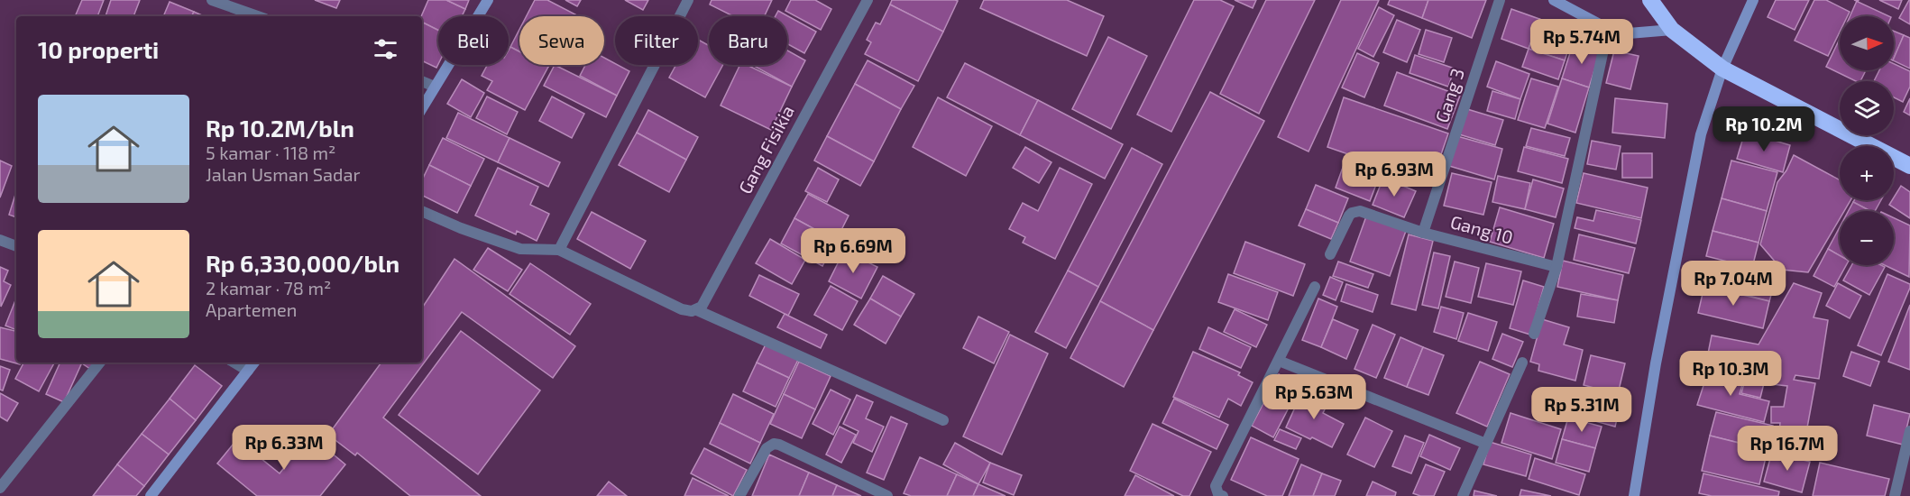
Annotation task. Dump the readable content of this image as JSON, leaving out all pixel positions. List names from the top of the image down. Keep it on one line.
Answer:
{"streets":{"street":["Gang 3","Gang Fisikia","Gang 10"]},"crossings":[["Gang 3","Gang 10"]],"north":"right","page":{"map_buttons":["+","−"],"chip":["Beli","Sewa","Filter","Baru"],"heading":"10 properti","price":["Rp 5.74M","Rp 10.2M","Rp 6.93M","Rp 6.69M","Rp 7.04M","Rp 10.3M","Rp 5.63M","Rp 5.31M","Rp 6.33M","Rp 16.7M"],"list":[{"name":"Rp 10.2M/bln","note":"5 kamar · 118 m² · Jalan Usman Sadar"},{"name":"Rp 6,330,000/bln","note":"2 kamar · 78 m² · Apartemen"}]}}
